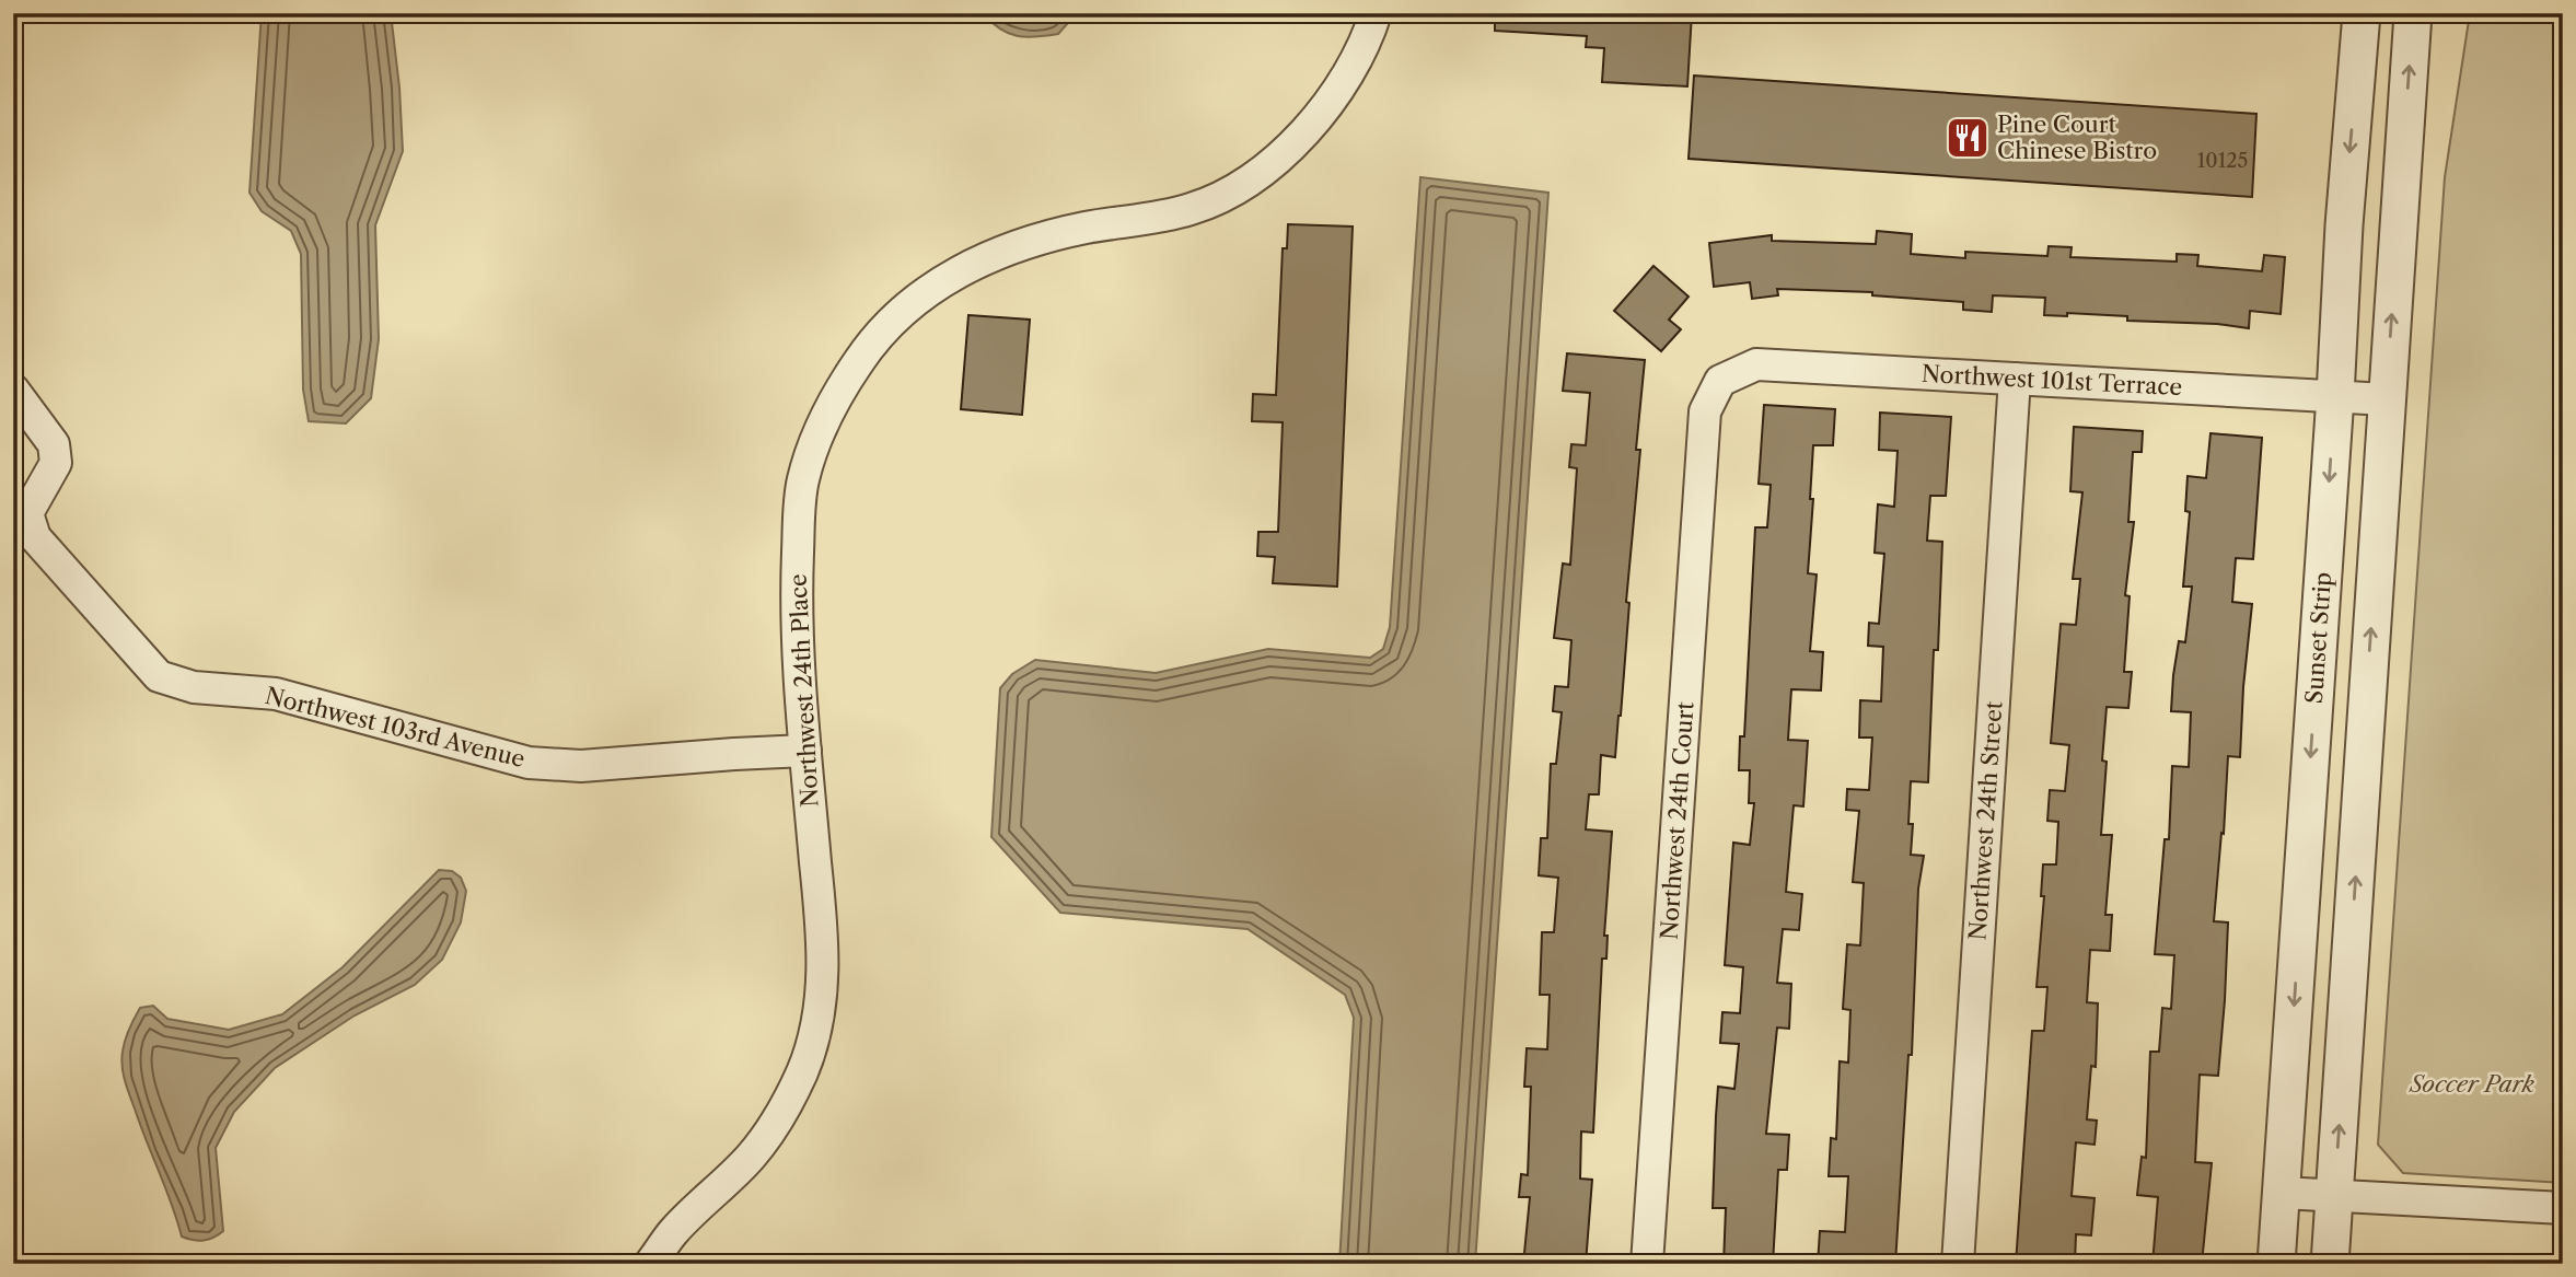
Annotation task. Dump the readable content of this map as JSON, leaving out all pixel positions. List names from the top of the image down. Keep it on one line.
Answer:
{"streets":{"street":["Northwest 101st Terrace","Sunset Strip","Northwest 24th Place","Northwest 103rd Avenue","Northwest 24th Court","Northwest 24th Street"]},"crossings":[["Northwest 101st Terrace","Sunset Strip"],["Northwest 101st Terrace","Northwest 24th Court"],["Northwest 101st Terrace","Northwest 24th Street"],["Northwest 24th Place","Northwest 103rd Avenue"]],"parks":["Soccer Park"],"places":{"restaurant":["Pine Court Chinese Bistro"]},"house_numbers":["10125"]}
